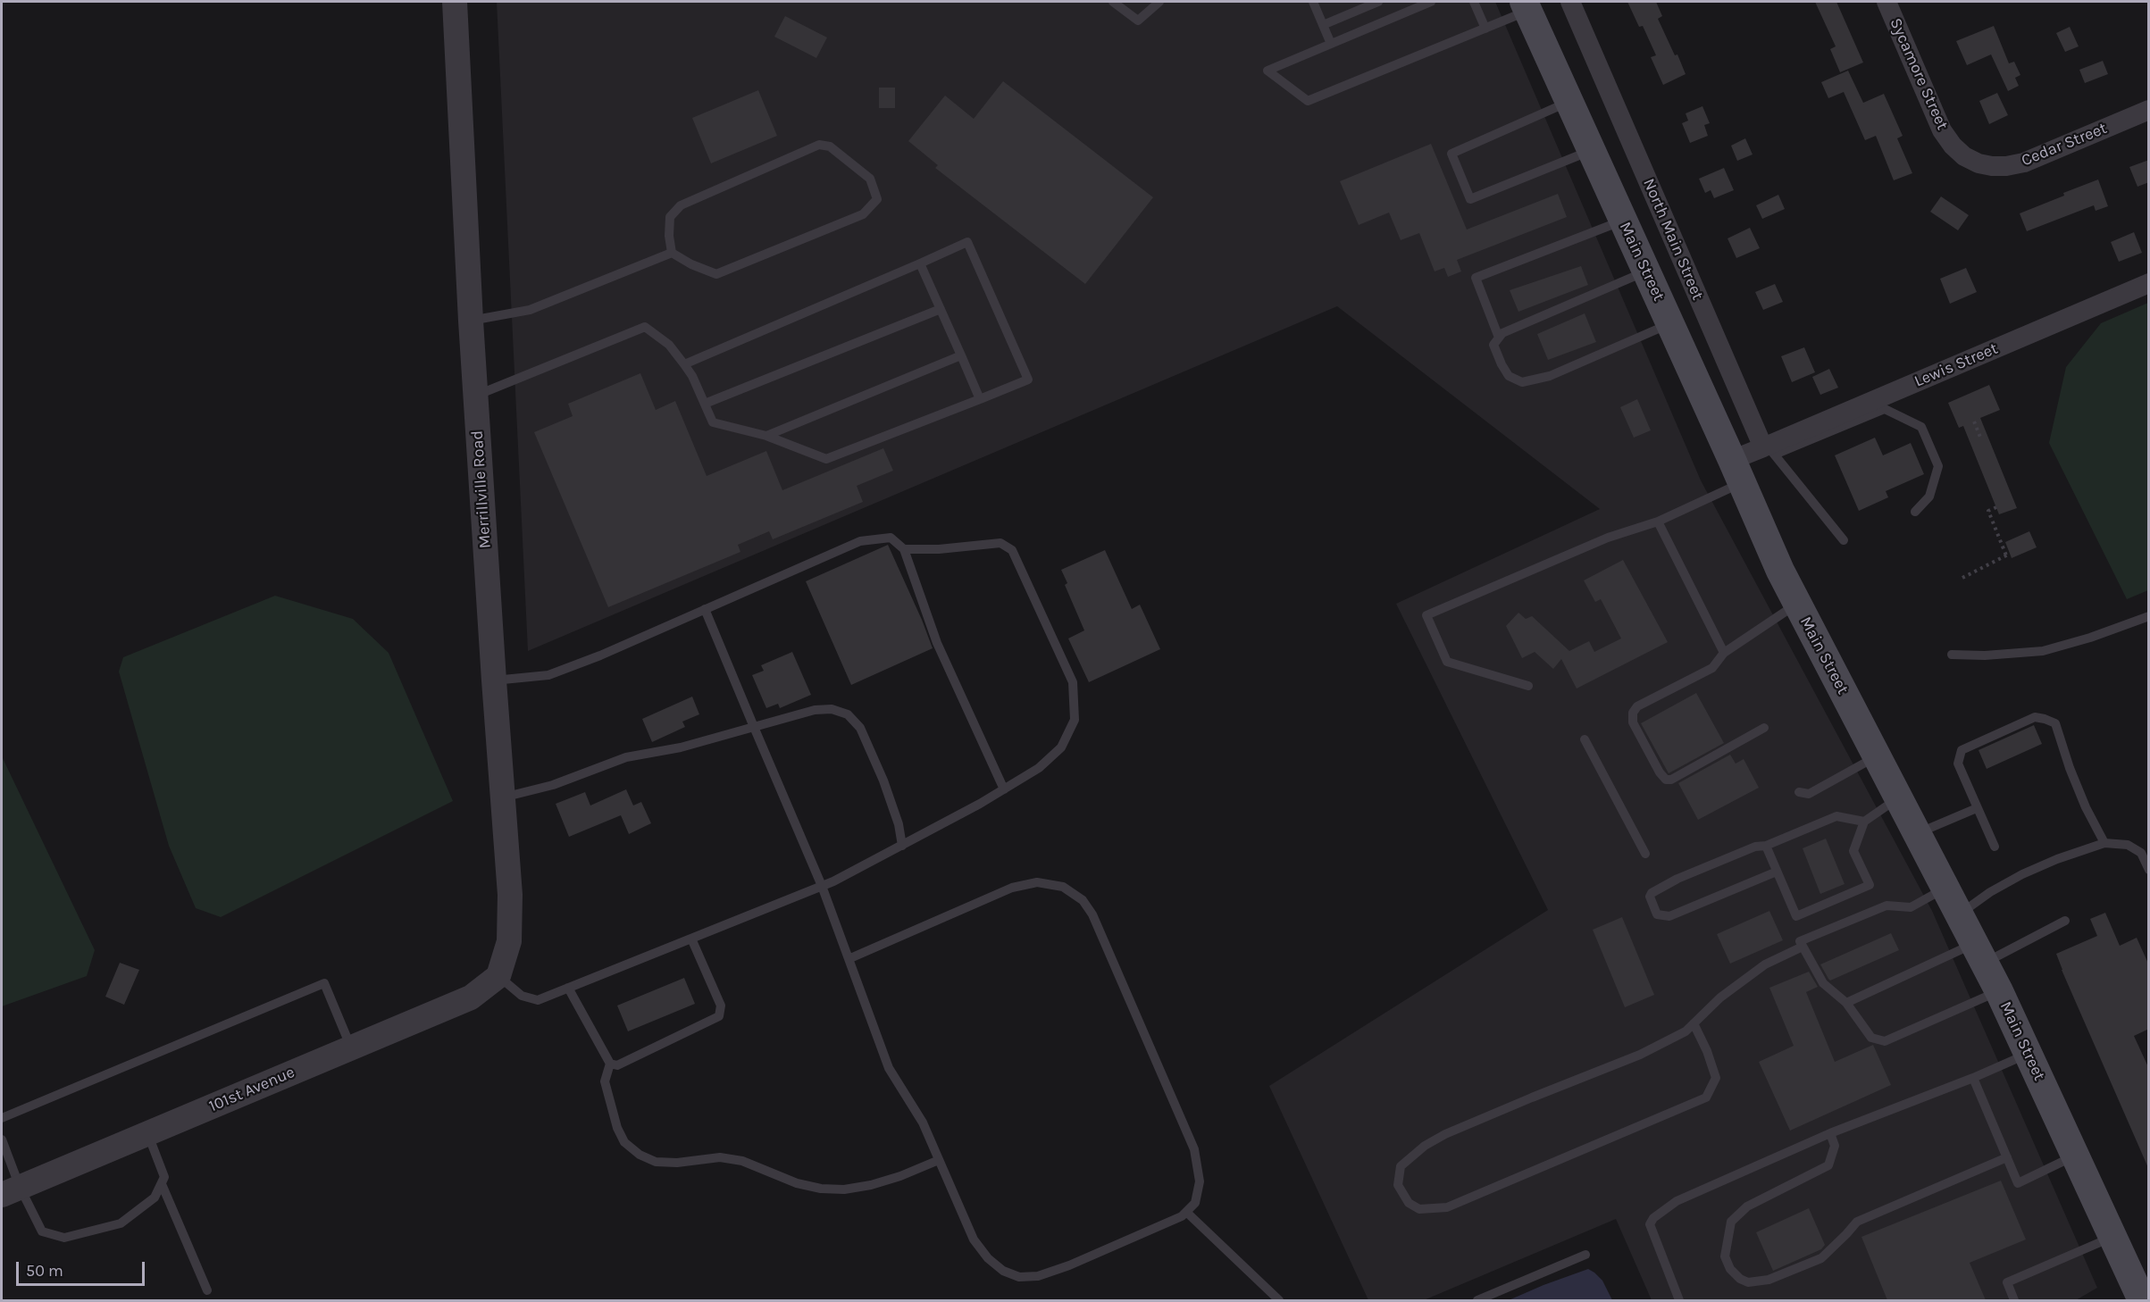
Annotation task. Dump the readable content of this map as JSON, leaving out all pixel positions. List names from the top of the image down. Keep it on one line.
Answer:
{"streets":{"main road":["Main Street"],"street":["Sycamore Street","Cedar Street","North Main Street","Lewis Street","Merrillville Road","101st Avenue"]},"crossings":[["Sycamore Street","Cedar Street"],["North Main Street","Lewis Street"],["Merrillville Road","101st Avenue"]],"scale_bar":"50 m"}
